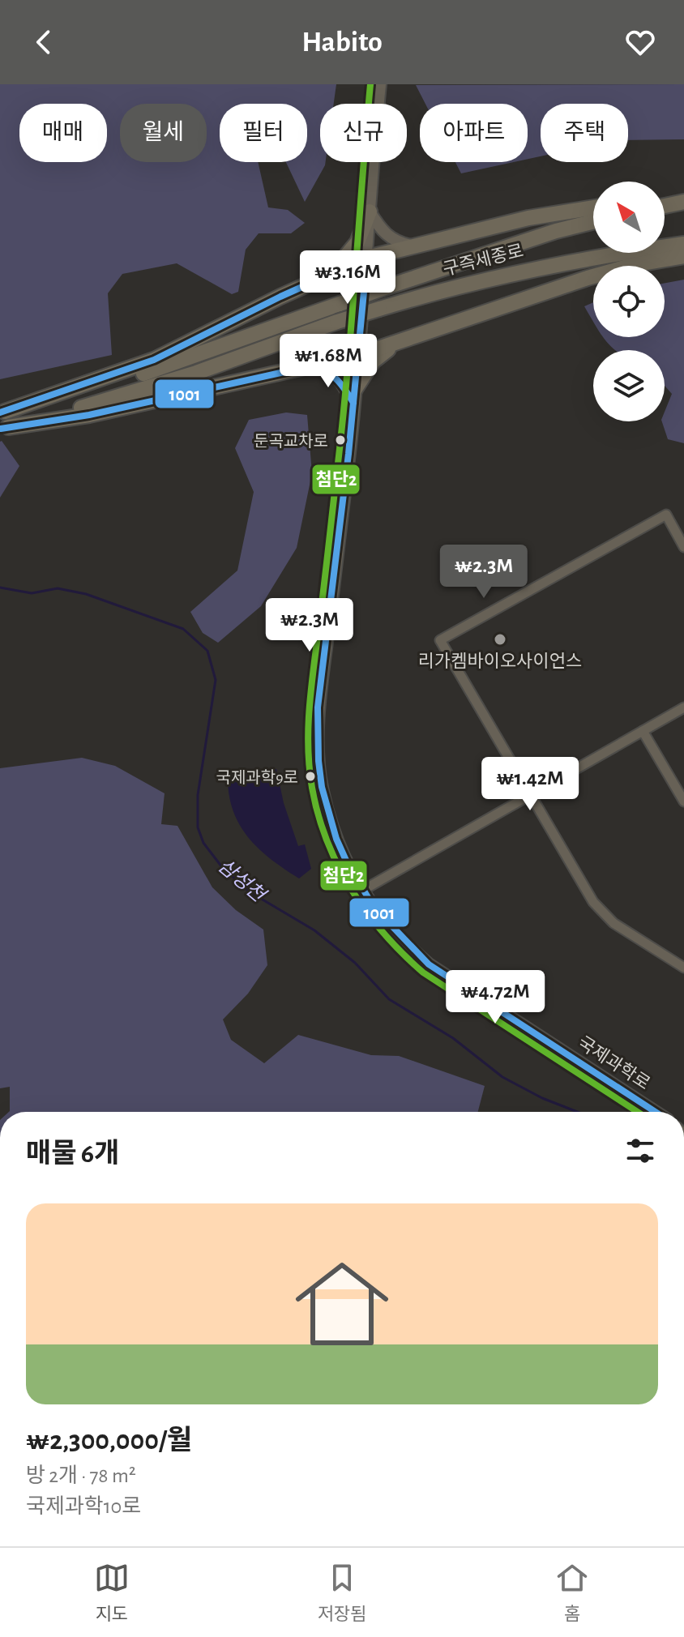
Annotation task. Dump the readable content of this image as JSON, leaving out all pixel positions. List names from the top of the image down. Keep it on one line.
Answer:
{"streets":{"highway":["구즉세종로"],"street":["국제과학로"]},"water":["삼성천"],"places":["둔곡교차로","리가켐바이오사이언스","국제과학9로"],"lines":["transit line 첨단2","transit line 1001"],"north":"top left","page":{"header":"Habito","chip":["매매","월세","필터","신규","아파트","주택"],"price":["₩3.16M","₩1.68M","₩2.3M","₩2.3M","₩1.42M","₩4.72M"],"heading":"매물 6개","list":[{"name":"₩2,300,000/월","note":"방 2개 · 78 m² · 국제과학10로"}],"tabs":["지도","저장됨","홈"]}}
